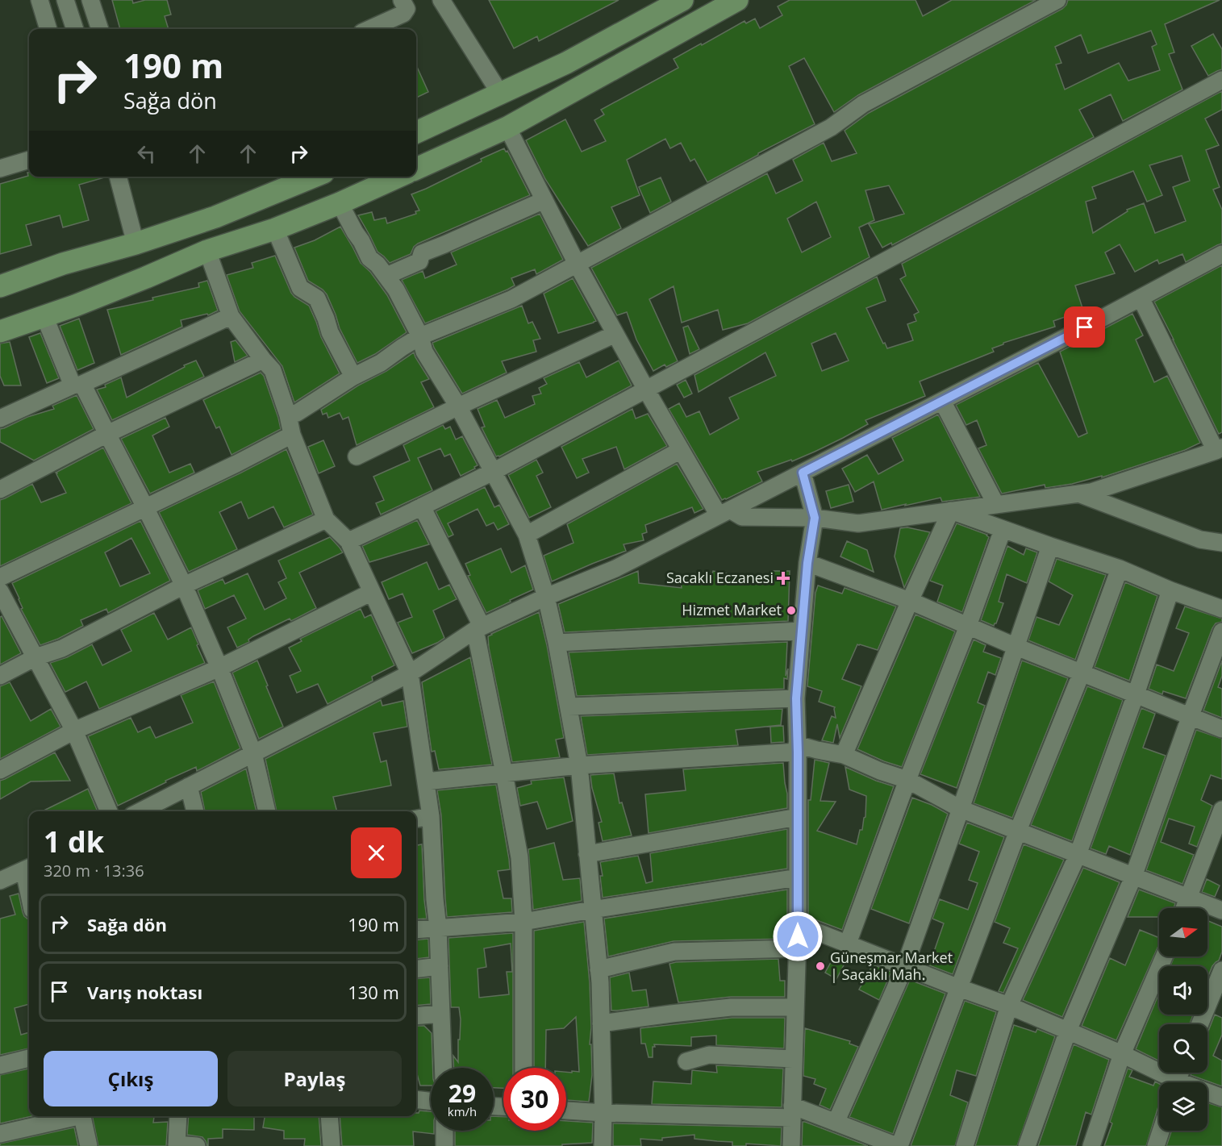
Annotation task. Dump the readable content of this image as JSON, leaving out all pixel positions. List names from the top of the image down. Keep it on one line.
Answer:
{"places":{"health":["Sacaklı Eczanesi"],"other":["Hizmet Market","Güneşmar Market | Saçaklı Mah."]},"north":"right","page":{"turn":["190 m","Sağa dön"],"heading":["1 dk","320 m · 13:36"],"list":[{"name":"Sağa dön","value":"190 m"},{"name":"Varış noktası","value":"130 m"}],"buttons":["Çıkış","Paylaş"],"speed":"29 km/h","limit":"30"}}
